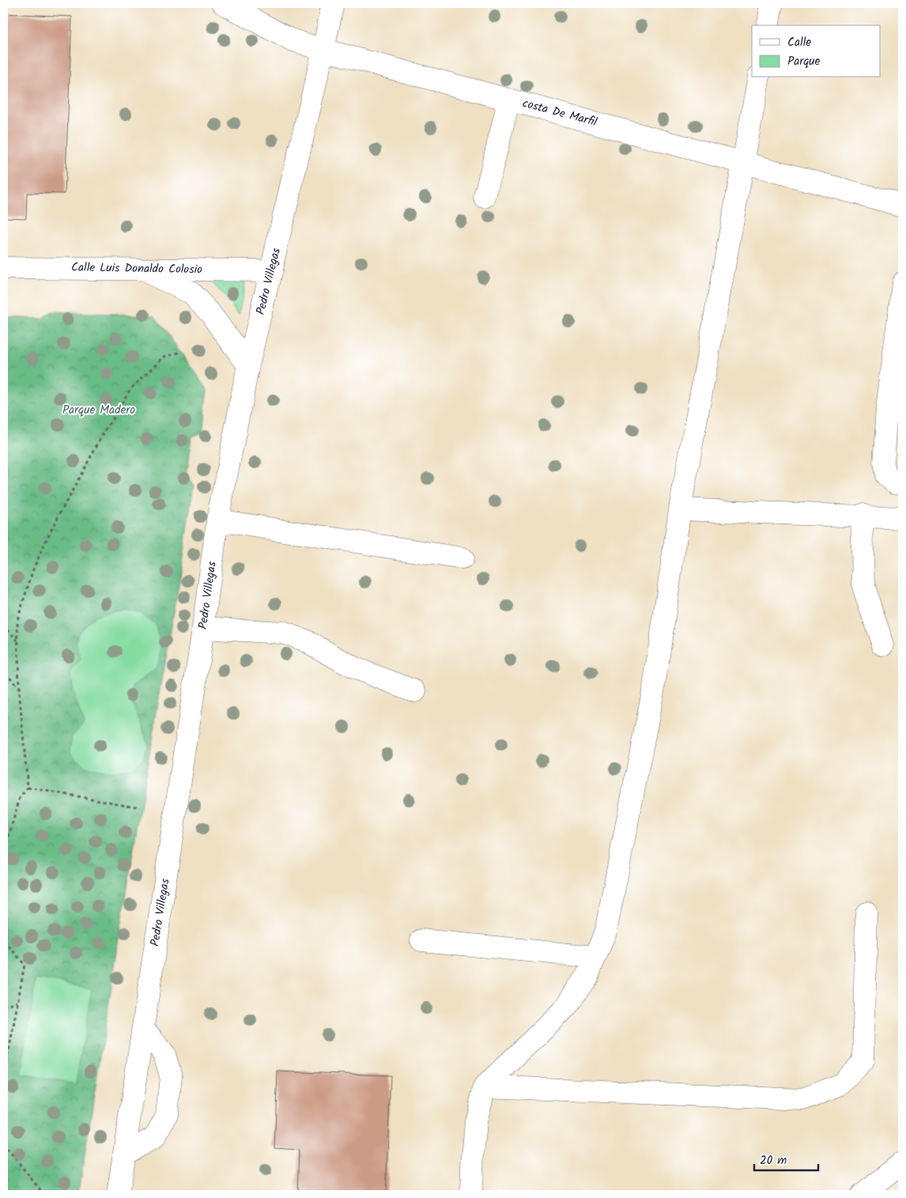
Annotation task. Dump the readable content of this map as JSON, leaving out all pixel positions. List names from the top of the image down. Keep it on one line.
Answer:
{"streets":{"street":["costa De Marfil","Calle Luis Donaldo Colosio","Pedro Villegas"]},"crossings":[["costa De Marfil","Pedro Villegas"],["Calle Luis Donaldo Colosio","Pedro Villegas"]],"parks":["Parque Madero"],"legend":["Calle","Parque"],"scale_bar":"20 m"}
